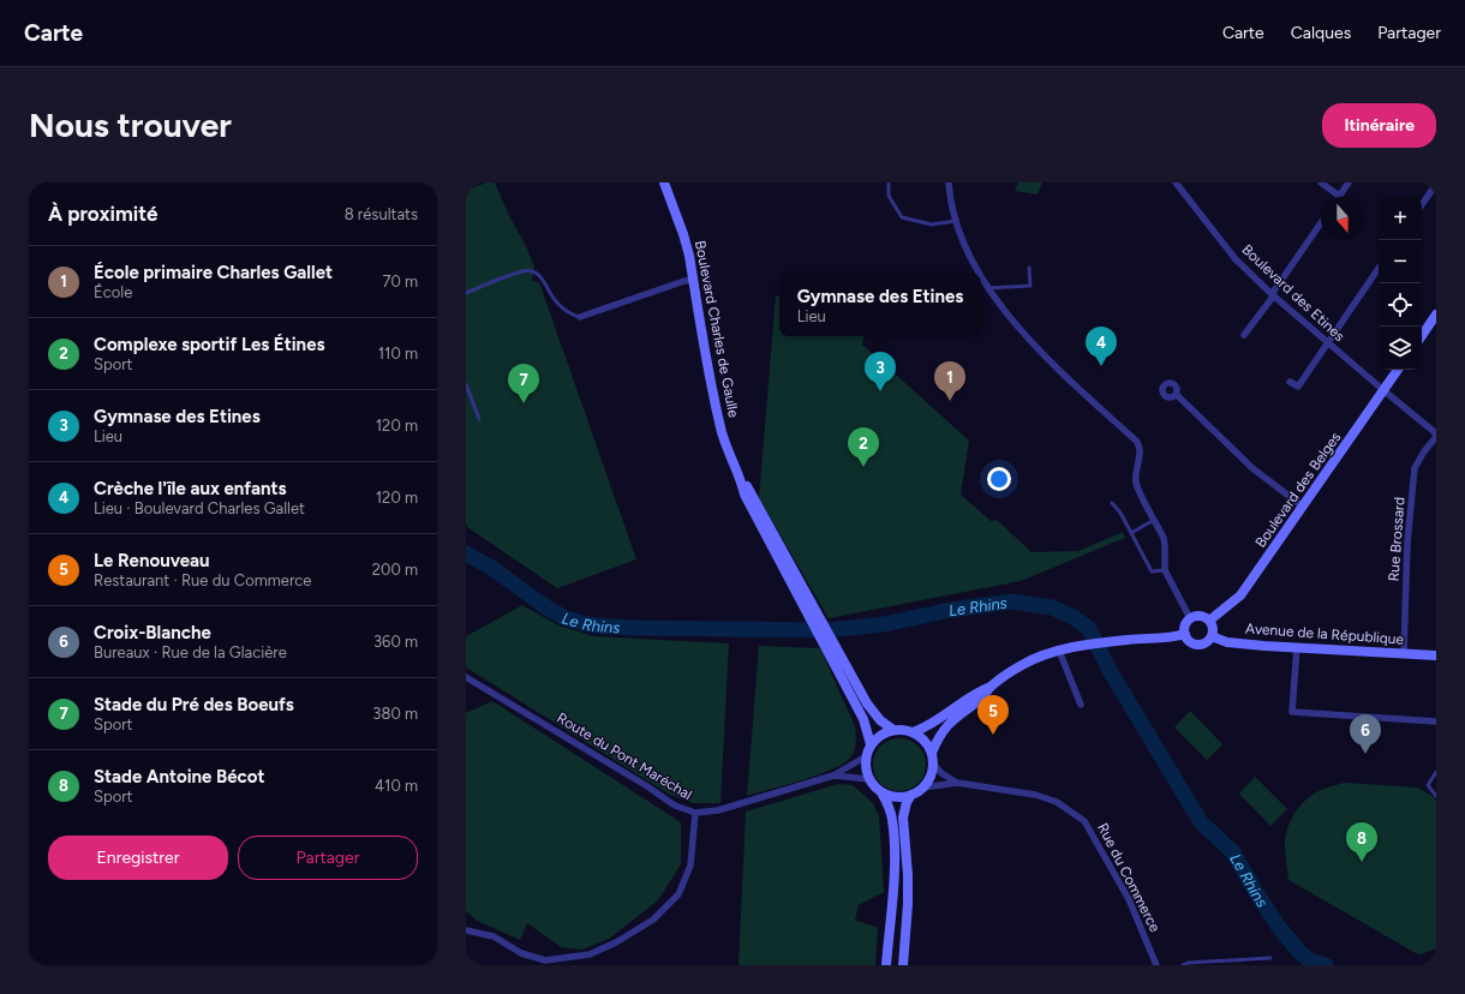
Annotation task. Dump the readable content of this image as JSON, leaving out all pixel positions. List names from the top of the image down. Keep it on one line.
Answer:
{"streets":{"main road":["Boulevard Charles de Gaulle","Boulevard des Belges","Avenue de la République"],"street":["Boulevard des Etines","Rue Brossard","Route du Pont Maréchal","Rue du Commerce"]},"crossings":[["Boulevard des Etines","Boulevard des Belges"],["Boulevard des Etines","Rue Brossard"],["Boulevard Charles de Gaulle","Route du Pont Maréchal"],["Boulevard Charles de Gaulle","Rue du Commerce"],["Boulevard des Belges","Avenue de la République"],["Rue Brossard","Avenue de la République"],["Route du Pont Maréchal","Rue du Commerce"]],"water":["Le Rhins"],"north":"bottom","page":{"header":"Carte","nav":["Carte","Calques","Partager"],"buttons":["Itinéraire",["Enregistrer","Partager"]],"title":"Nous trouver","heading":["À proximité","8 résultats"],"map_buttons":["+","−"],"list":[{"mark":"1","name":"École primaire Charles Gallet","note":"École","value":"70 m"},{"mark":"2","name":"Complexe sportif Les Étines","note":"Sport","value":"110 m"},{"mark":"3","name":"Gymnase des Etines","note":"Lieu","value":"120 m"},{"mark":"4","name":"Crèche l'île aux enfants","note":"Lieu · Boulevard Charles Gallet","value":"120 m"},{"mark":"5","name":"Le Renouveau","note":"Restaurant · Rue du Commerce","value":"200 m"},{"mark":"6","name":"Croix-Blanche","note":"Bureaux · Rue de la Glacière","value":"360 m"},{"mark":"7","name":"Stade du Pré des Boeufs","note":"Sport","value":"380 m"},{"mark":"8","name":"Stade Antoine Bécot","note":"Sport","value":"410 m"}],"popup":["Gymnase des Etines","Lieu"],"pins":["4","3","1","7","2","5","6","8"]}}
